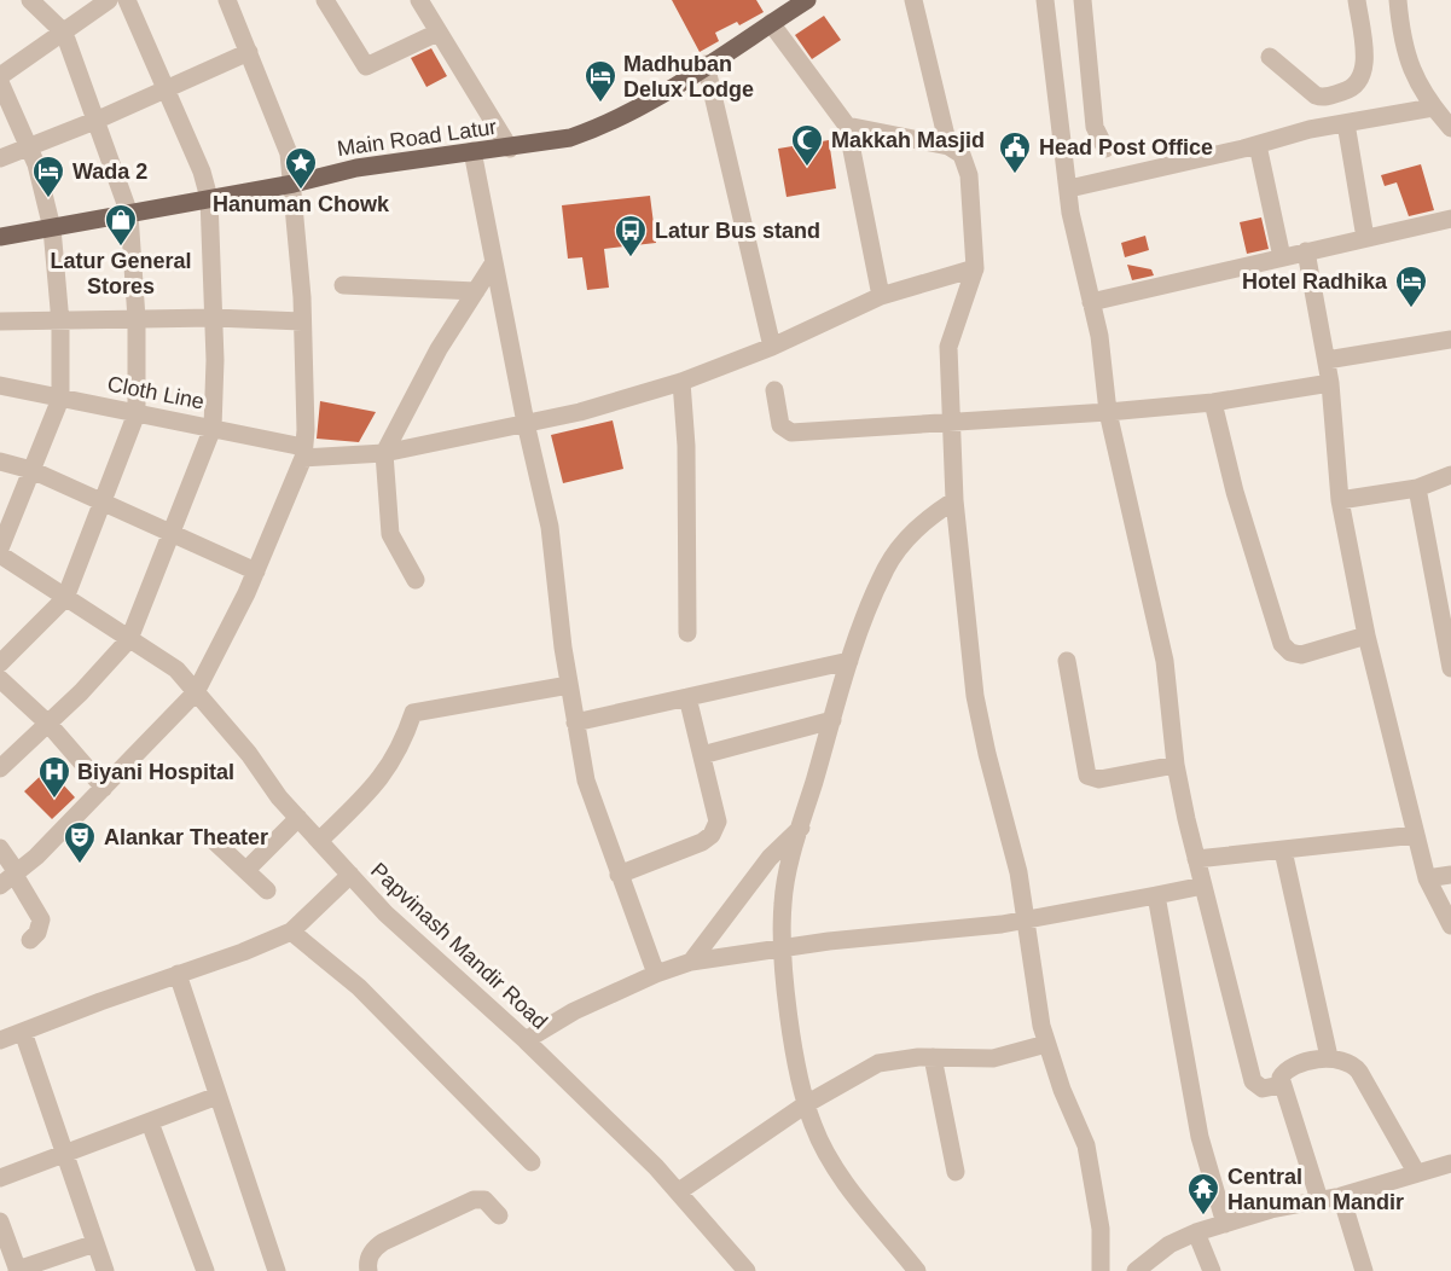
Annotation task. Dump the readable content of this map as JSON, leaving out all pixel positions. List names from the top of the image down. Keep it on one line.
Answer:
{"streets":{"main road":["Main Road Latur"],"street":["Cloth Line","Papvinash Mandir Road"]},"places":{"hotel":["Madhuban Delux Lodge","Wada 2","Hotel Radhika"],"mosque":["Makkah Masjid"],"public building":["Head Post Office"],"place":["Hanuman Chowk"],"shop":["Latur General Stores"],"bus stop":["Latur Bus stand"],"hospital":["Biyani Hospital"],"theatre":["Alankar Theater"],"temple":["Central Hanuman Mandir"]}}
